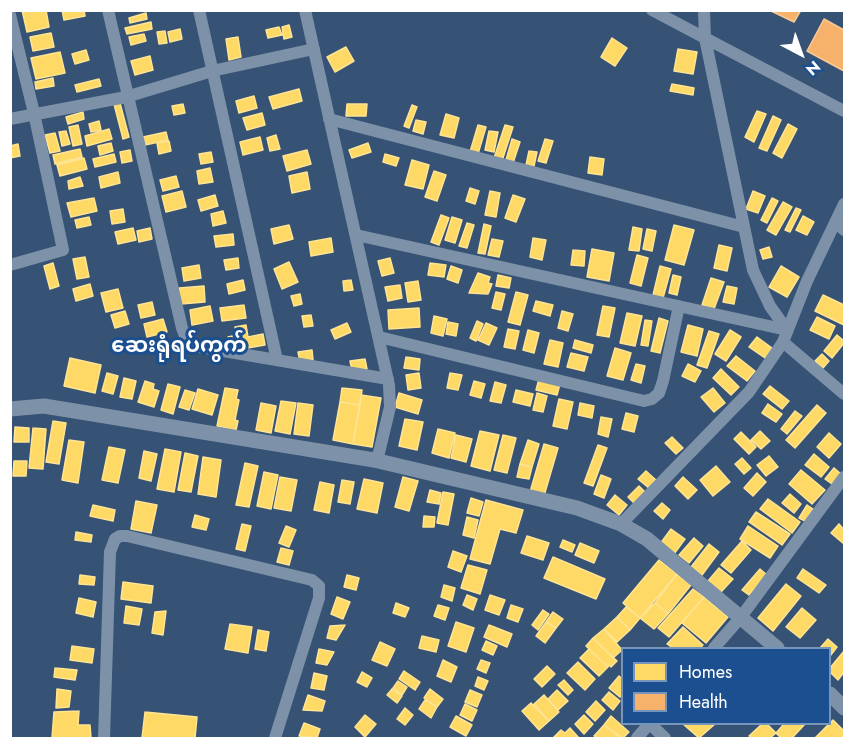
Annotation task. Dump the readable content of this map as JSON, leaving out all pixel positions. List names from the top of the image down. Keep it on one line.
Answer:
{"districts":["ဆေးရုံရပ်ကွက်"],"legend":["Homes","Health"],"north":"bottom right"}
